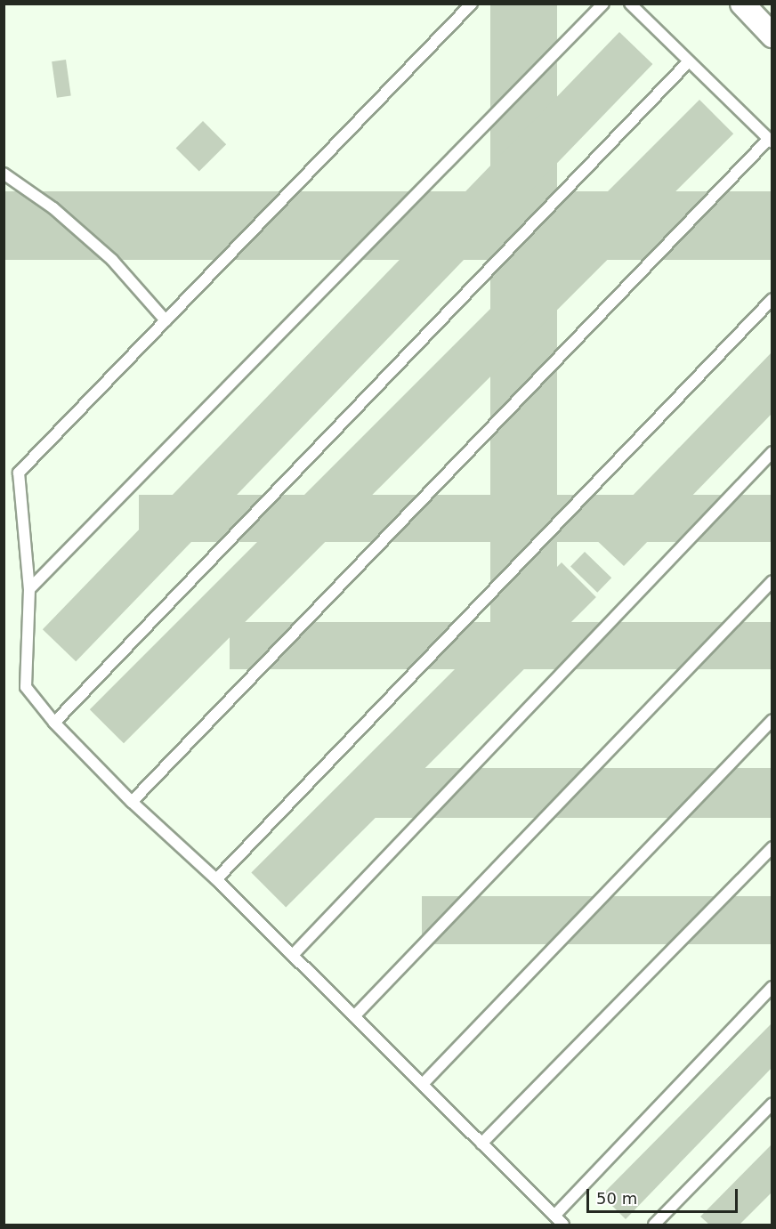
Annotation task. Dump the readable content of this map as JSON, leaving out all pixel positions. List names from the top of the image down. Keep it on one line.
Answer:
{"scale_bar":"50 m"}
